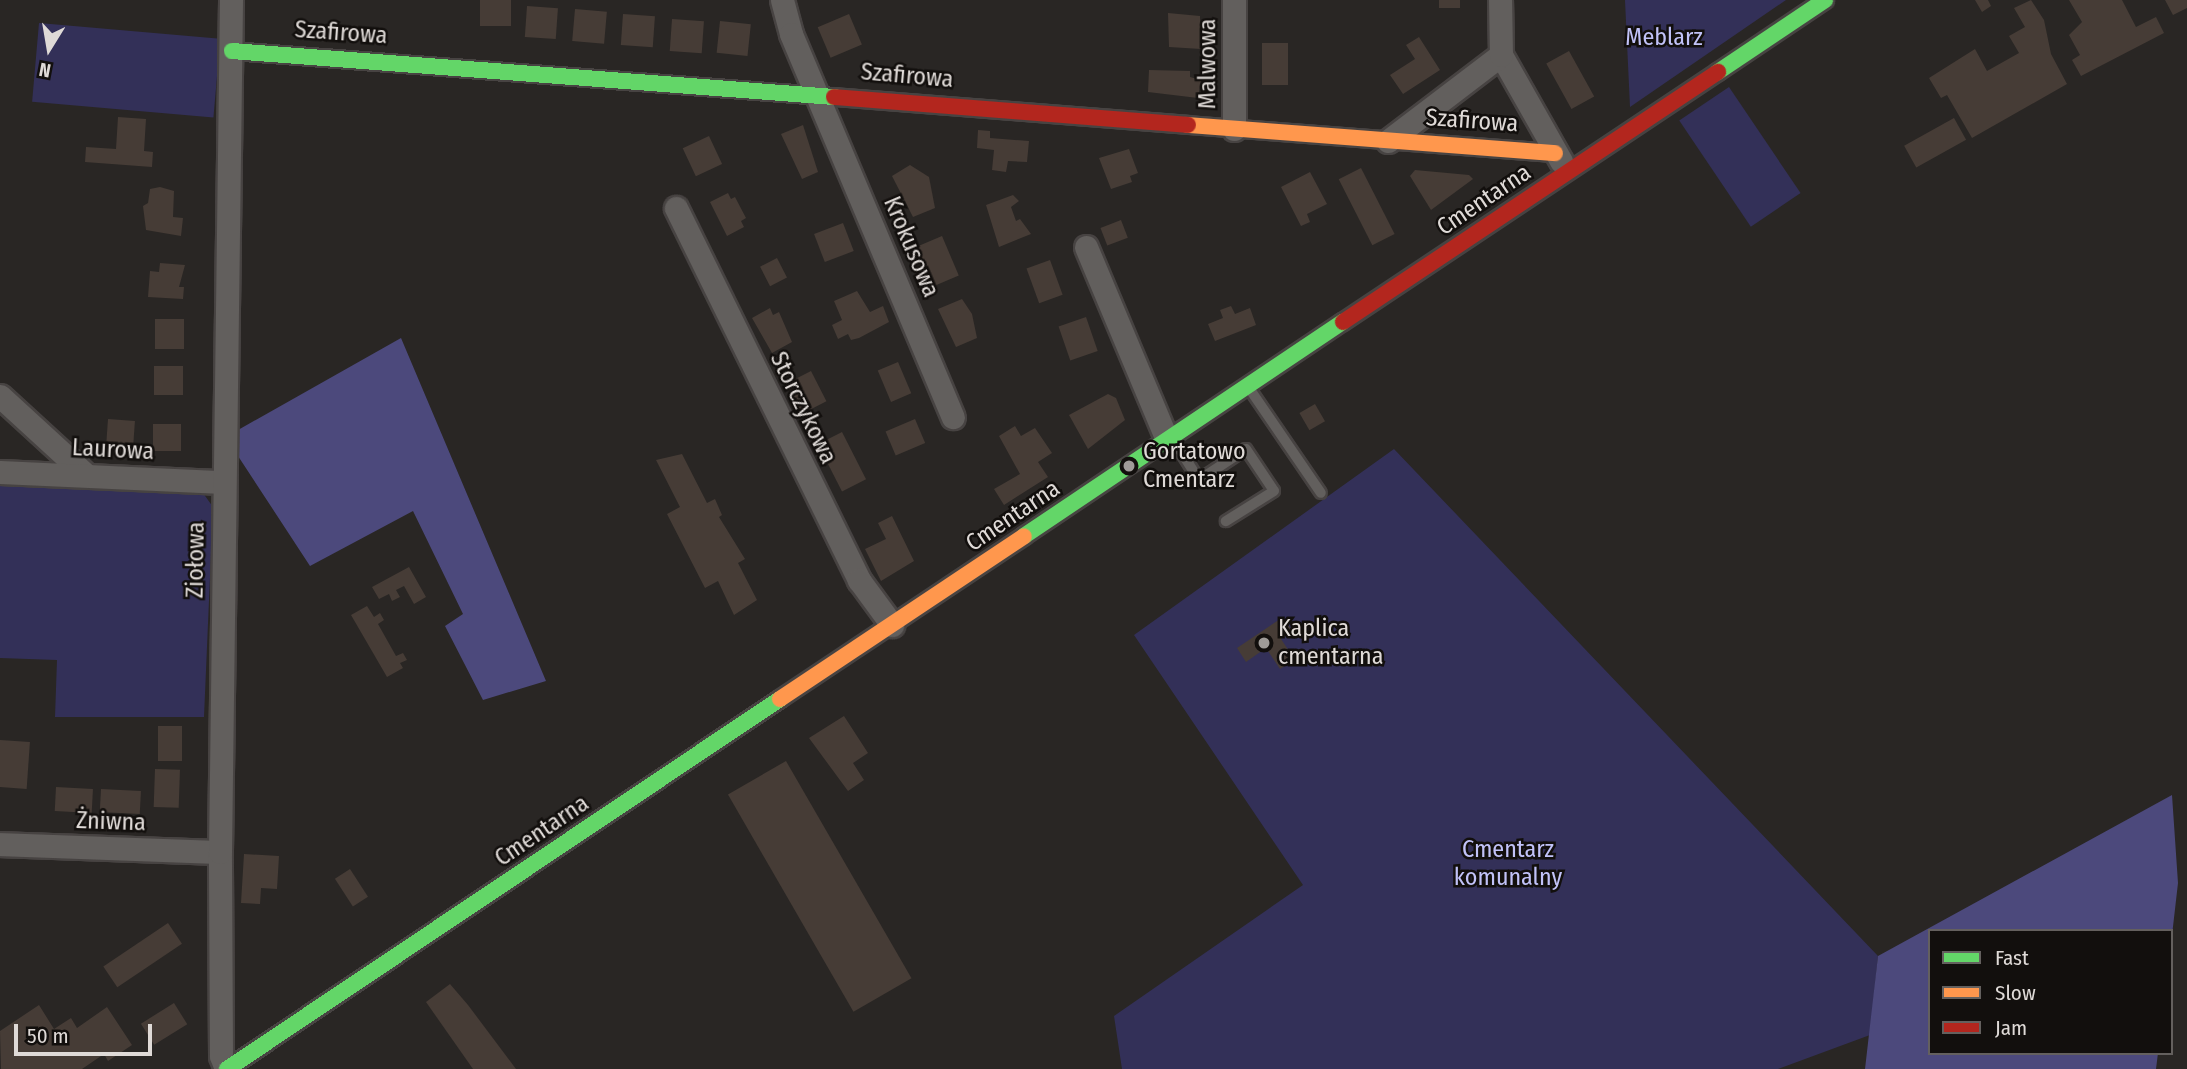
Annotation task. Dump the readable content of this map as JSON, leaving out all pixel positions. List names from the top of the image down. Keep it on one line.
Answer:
{"streets":{"street":["Szafirowa","Malwowa","Cmentarna","Krokusowa","Storczykowa","Laurowa","Ziołowa","Żniwna"]},"crossings":[["Szafirowa","Malwowa"],["Szafirowa","Cmentarna"],["Szafirowa","Krokusowa"],["Szafirowa","Ziołowa"],["Cmentarna","Storczykowa"],["Cmentarna","Ziołowa"],["Laurowa","Ziołowa"],["Ziołowa","Żniwna"]],"parks":["Meblarz","Cmentarz komunalny"],"places":["Gortatowo Cmentarz","Kaplica cmentarna"],"legend":["Fast","Slow","Jam"],"scale_bar":"50 m","north":"bottom"}
